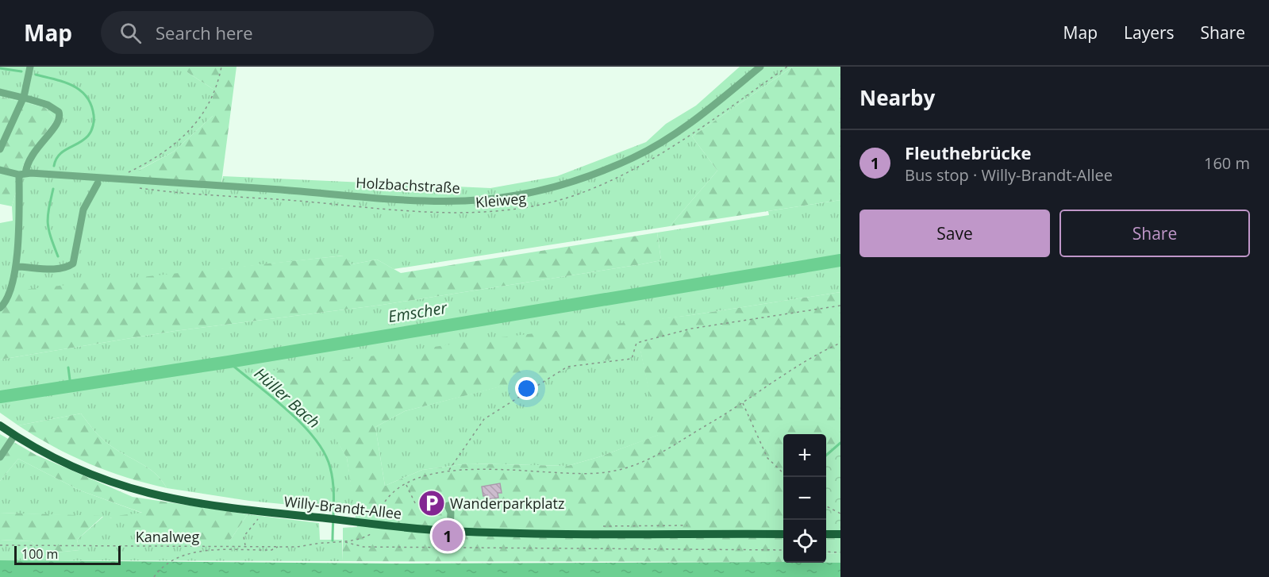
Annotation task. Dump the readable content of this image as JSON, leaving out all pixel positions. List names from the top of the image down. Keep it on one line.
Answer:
{"streets":{"main road":["Willy-Brandt-Allee"],"lane":["Holzbachstraße"],"path":["Kleiweg","Kanalweg"]},"water":["Emscher","Hüller Bach"],"places":{"parking":["Wanderparkplatz"]},"scale_bar":"100 m","page":{"header":"Map","search":"Search here","nav":["Map","Layers","Share"],"heading":"Nearby","list":[{"mark":"1","name":"Fleuthebrücke","note":"Bus stop · Willy-Brandt-Allee","value":"160 m"}],"buttons":["Save","Share"],"map_buttons":["+","−"],"pins":"1","scale":"100 m"}}
